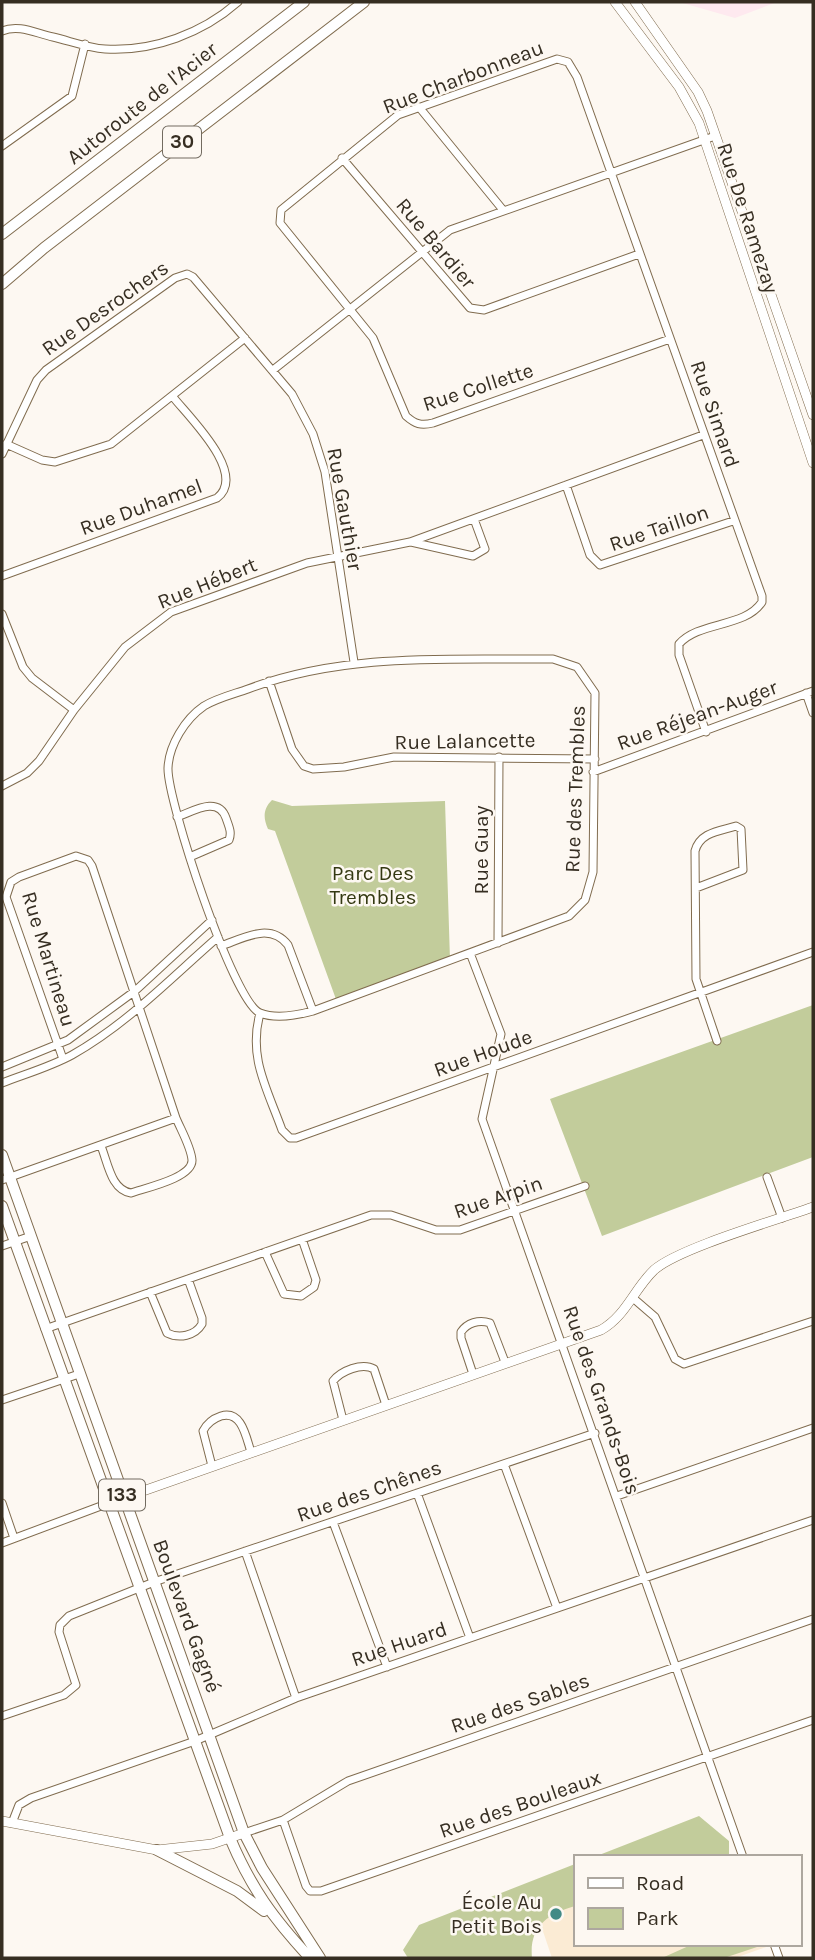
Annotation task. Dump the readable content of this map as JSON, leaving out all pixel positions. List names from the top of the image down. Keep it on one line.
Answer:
{"streets":{"main road":["Autoroute de l'Acier","30","133","Boulevard Gagné"],"street":["Rue Charbonneau","Rue De Ramezay","Rue Bardier","Rue Desrochers","Rue Collette","Rue Simard","Rue Duhamel","Rue Gauthier","Rue Taillon","Rue Hébert","Rue Réjean-Auger","Rue Lalancette","Rue des Trembles","Rue Guay","Rue Martineau","Rue Houde","Rue Arpin","Rue des Grands-Bois","Rue des Chênes","Rue Huard","Rue des Sables","Rue des Bouleaux"]},"crossings":[["Rue Charbonneau","Rue Bardier"],["Rue Charbonneau","Rue Collette"],["Rue Charbonneau","Rue Simard"],["Rue Bardier","Rue Simard"],["Rue Desrochers","Rue Gauthier"],["Rue Collette","Rue Simard"],["Rue Simard","Rue Taillon"],["Rue Simard","Rue Hébert"],["Rue Simard","Rue Réjean-Auger"],["Rue Gauthier","Rue Hébert"],["Rue Gauthier","Rue des Trembles"],["Rue Taillon","Rue Hébert"],["Rue Réjean-Auger","Rue des Trembles"],["Rue Lalancette","Rue des Trembles"],["Rue Lalancette","Rue Guay"],["Rue des Trembles","Rue Guay"],["Rue des Trembles","Rue Houde"],["Rue des Trembles","Rue des Grands-Bois"],["Rue Houde","Rue des Grands-Bois"],["Rue Arpin","Rue des Grands-Bois"],["Rue Arpin","Boulevard Gagné"],["Rue des Grands-Bois","Rue des Chênes"],["Rue des Grands-Bois","Rue Huard"],["Rue des Grands-Bois","Rue des Sables"],["Rue des Grands-Bois","Rue des Bouleaux"],["Rue des Chênes","Boulevard Gagné"],["Boulevard Gagné","Rue Huard"],["Boulevard Gagné","Rue des Sables"],["Rue des Sables","Rue des Bouleaux"]],"parks":["Parc Des Trembles"],"places":["École Au Petit Bois"],"legend":["Road","Park"]}
